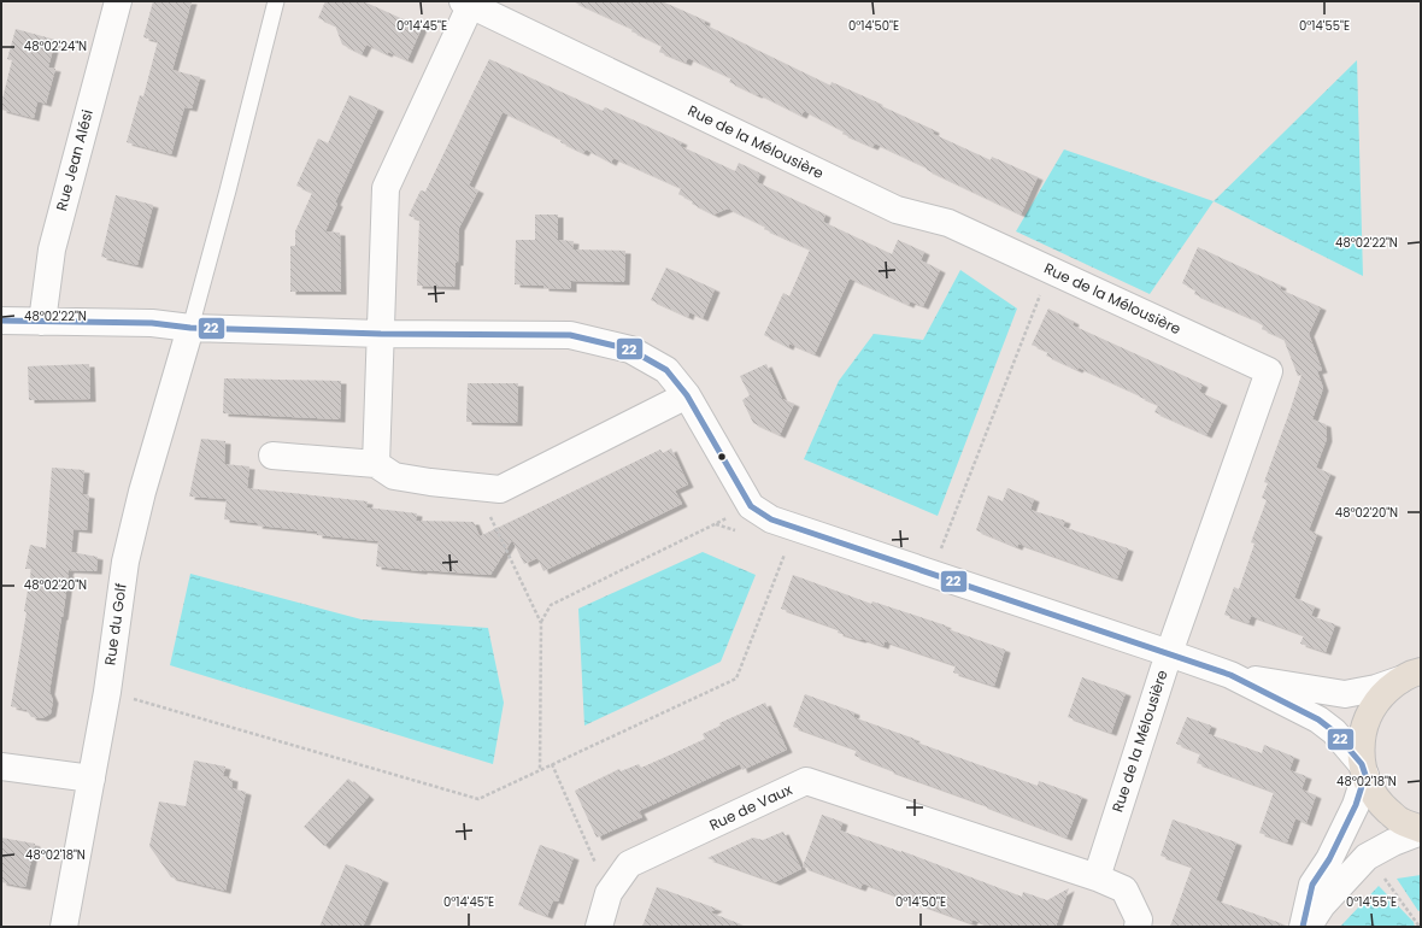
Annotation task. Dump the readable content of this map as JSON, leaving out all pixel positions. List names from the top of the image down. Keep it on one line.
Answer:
{"streets":{"street":["Rue de la Mélousière","Rue Jean Alési","Rue du Golf","Rue de Vaux"]},"crossings":[["Rue de la Mélousière","Rue de Vaux"]],"lines":["transit line 22"],"coordinates":["0°14'45\"E","0°14'50\"E","0°14'55\"E","48°02'24\"N","48°02'22\"N","48°02'20\"N","48°02'18\"N"]}
